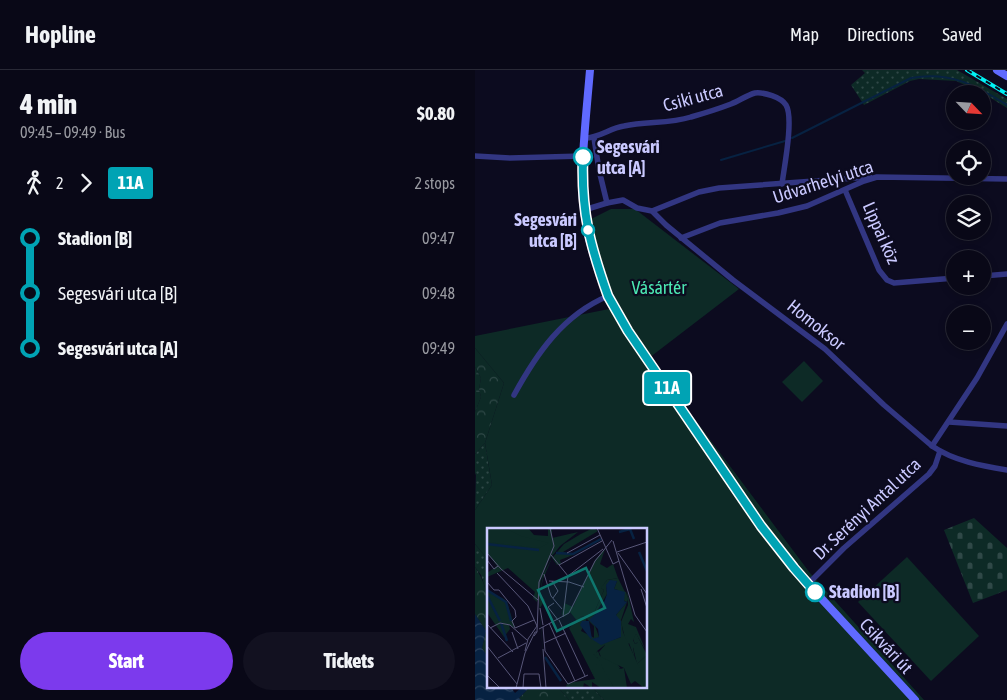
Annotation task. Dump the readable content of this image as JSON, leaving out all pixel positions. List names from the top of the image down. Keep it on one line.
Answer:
{"streets":{"street":["Csiki utca","Udvarhelyi utca","Lippai köz","Homoksor","Dr. Serényi Antal utca","Csikvári út"]},"crossings":[["Csiki utca","Csikvári út"],["Udvarhelyi utca","Lippai köz"],["Udvarhelyi utca","Homoksor"],["Homoksor","Dr. Serényi Antal utca"],["Homoksor","Csikvári út"],["Dr. Serényi Antal utca","Csikvári út"]],"parks":["Vásártér"],"places":["Segesvári utca [A]","Segesvári utca [B]","Stadion [B]"],"lines":["bus line 11A"],"north":"bottom right","page":{"header":"Hopline","nav":["Map","Directions","Saved"],"heading":["4 min","09:45 – 09:49 · Bus","$0.80"],"on_map":"11A","map_buttons":["+","−"],"legs":["2","11A","2 stops"],"list":[{"name":"Stadion [B]","value":"09:47"},{"name":"Segesvári utca [B]","value":"09:48"},{"name":"Segesvári utca [A]","value":"09:49"}],"buttons":["Start","Tickets"]}}
